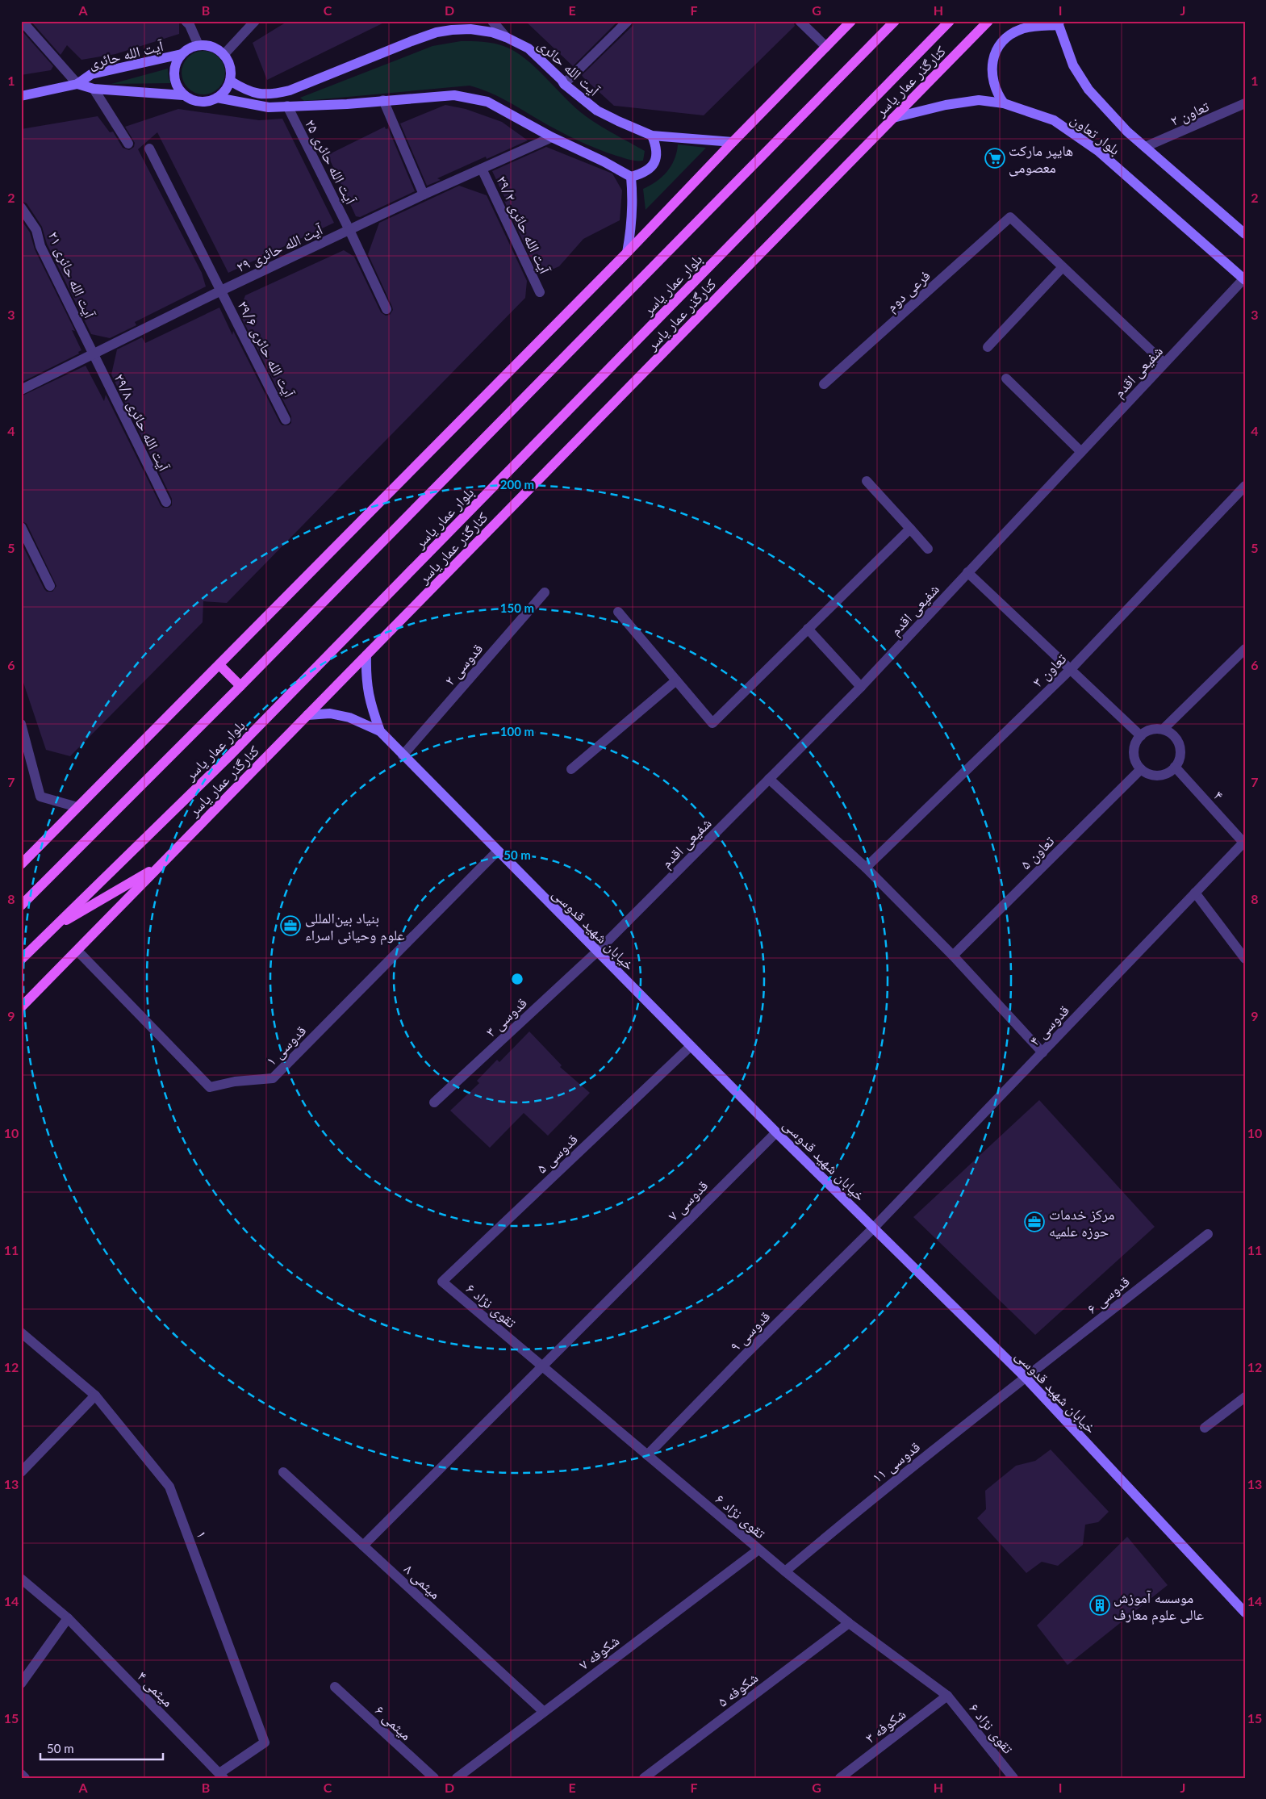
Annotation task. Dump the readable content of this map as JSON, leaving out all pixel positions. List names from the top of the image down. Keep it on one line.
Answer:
{"streets":{"main road":["آیت الله حائری","کنارگذر عمار یاسر","بلوار تعاون","بلوار عمار یاسر","خیابان شهید قدوسی"],"street":["تعاون ۲","آیت الله حائری ۲۵","آیت الله حائری ۲۹/۲","آیت الله حائری ۲۹","آیت الله حائری ۲۱","فرعی دوم","آیت الله حائری ۲۹/۶","شفیعی اقدم","آیت الله حائری ۲۹/۸","قدوسی ۲","تعاون ۳","۴","تعاون ۵","قدوسی ۳","قدوسی ۴","قدوسی ۱","قدوسی ۵","قدوسی ۷","قدوسی ۶","تقوی نژاد ۶","قدوسی ۹","قدوسی ۱۱","۱","میثمی ۸","شکوفه ۷","میثمی ۴","شکوفه ۵","میثمی ۶","شکوفه ۳"]},"crossings":[["کنارگذر عمار یاسر","بلوار تعاون"],["کنارگذر عمار یاسر","قدوسی ۱"],["تعاون ۲","بلوار تعاون"],["بلوار تعاون","شفیعی اقدم"],["آیت الله حائری ۲۵","آیت الله حائری ۲۹"],["آیت الله حائری ۲۹/۲","آیت الله حائری ۲۹"],["آیت الله حائری ۲۹","آیت الله حائری ۲۱"],["آیت الله حائری ۲۹","آیت الله حائری ۲۹/۶"],["آیت الله حائری ۲۹","آیت الله حائری ۲۹/۸"],["آیت الله حائری ۲۱","آیت الله حائری ۲۹/۸"],["شفیعی اقدم","خیابان شهید قدوسی"],["شفیعی اقدم","قدوسی ۳"],["قدوسی ۲","خیابان شهید قدوسی"],["۴","تعاون ۵"],["۴","قدوسی ۴"],["خیابان شهید قدوسی","قدوسی ۳"],["خیابان شهید قدوسی","قدوسی ۴"],["خیابان شهید قدوسی","قدوسی ۱"],["خیابان شهید قدوسی","قدوسی ۵"],["خیابان شهید قدوسی","قدوسی ۷"],["خیابان شهید قدوسی","قدوسی ۶"],["خیابان شهید قدوسی","قدوسی ۹"],["خیابان شهید قدوسی","قدوسی ۱۱"],["قدوسی ۴","قدوسی ۹"],["قدوسی ۵","تقوی نژاد ۶"],["قدوسی ۷","تقوی نژاد ۶"],["قدوسی ۷","میثمی ۸"],["قدوسی ۶","قدوسی ۱۱"],["تقوی نژاد ۶","قدوسی ۹"],["تقوی نژاد ۶","قدوسی ۱۱"],["تقوی نژاد ۶","شکوفه ۷"],["تقوی نژاد ۶","شکوفه ۵"],["تقوی نژاد ۶","شکوفه ۳"],["۱","میثمی ۴"],["میثمی ۸","شکوفه ۷"]],"places":{"supermarket":["هایپر مارکت معصومی"],"office":["بنیاد بین‌المللی علوم وحیانی اسراء","مرکز خدمات حوزه علمیه"],"building":["موسسه آموزش عالی علوم معارف"]},"scale_bar":"50 m","grid":{"columns":["A","B","C","D","E","F","G","H","I","J"],"rows":["1","2","3","4","5","6","7","8","9","10","11","12","13","14","15"]},"rings":["200 m","150 m","100 m","50 m"]}
